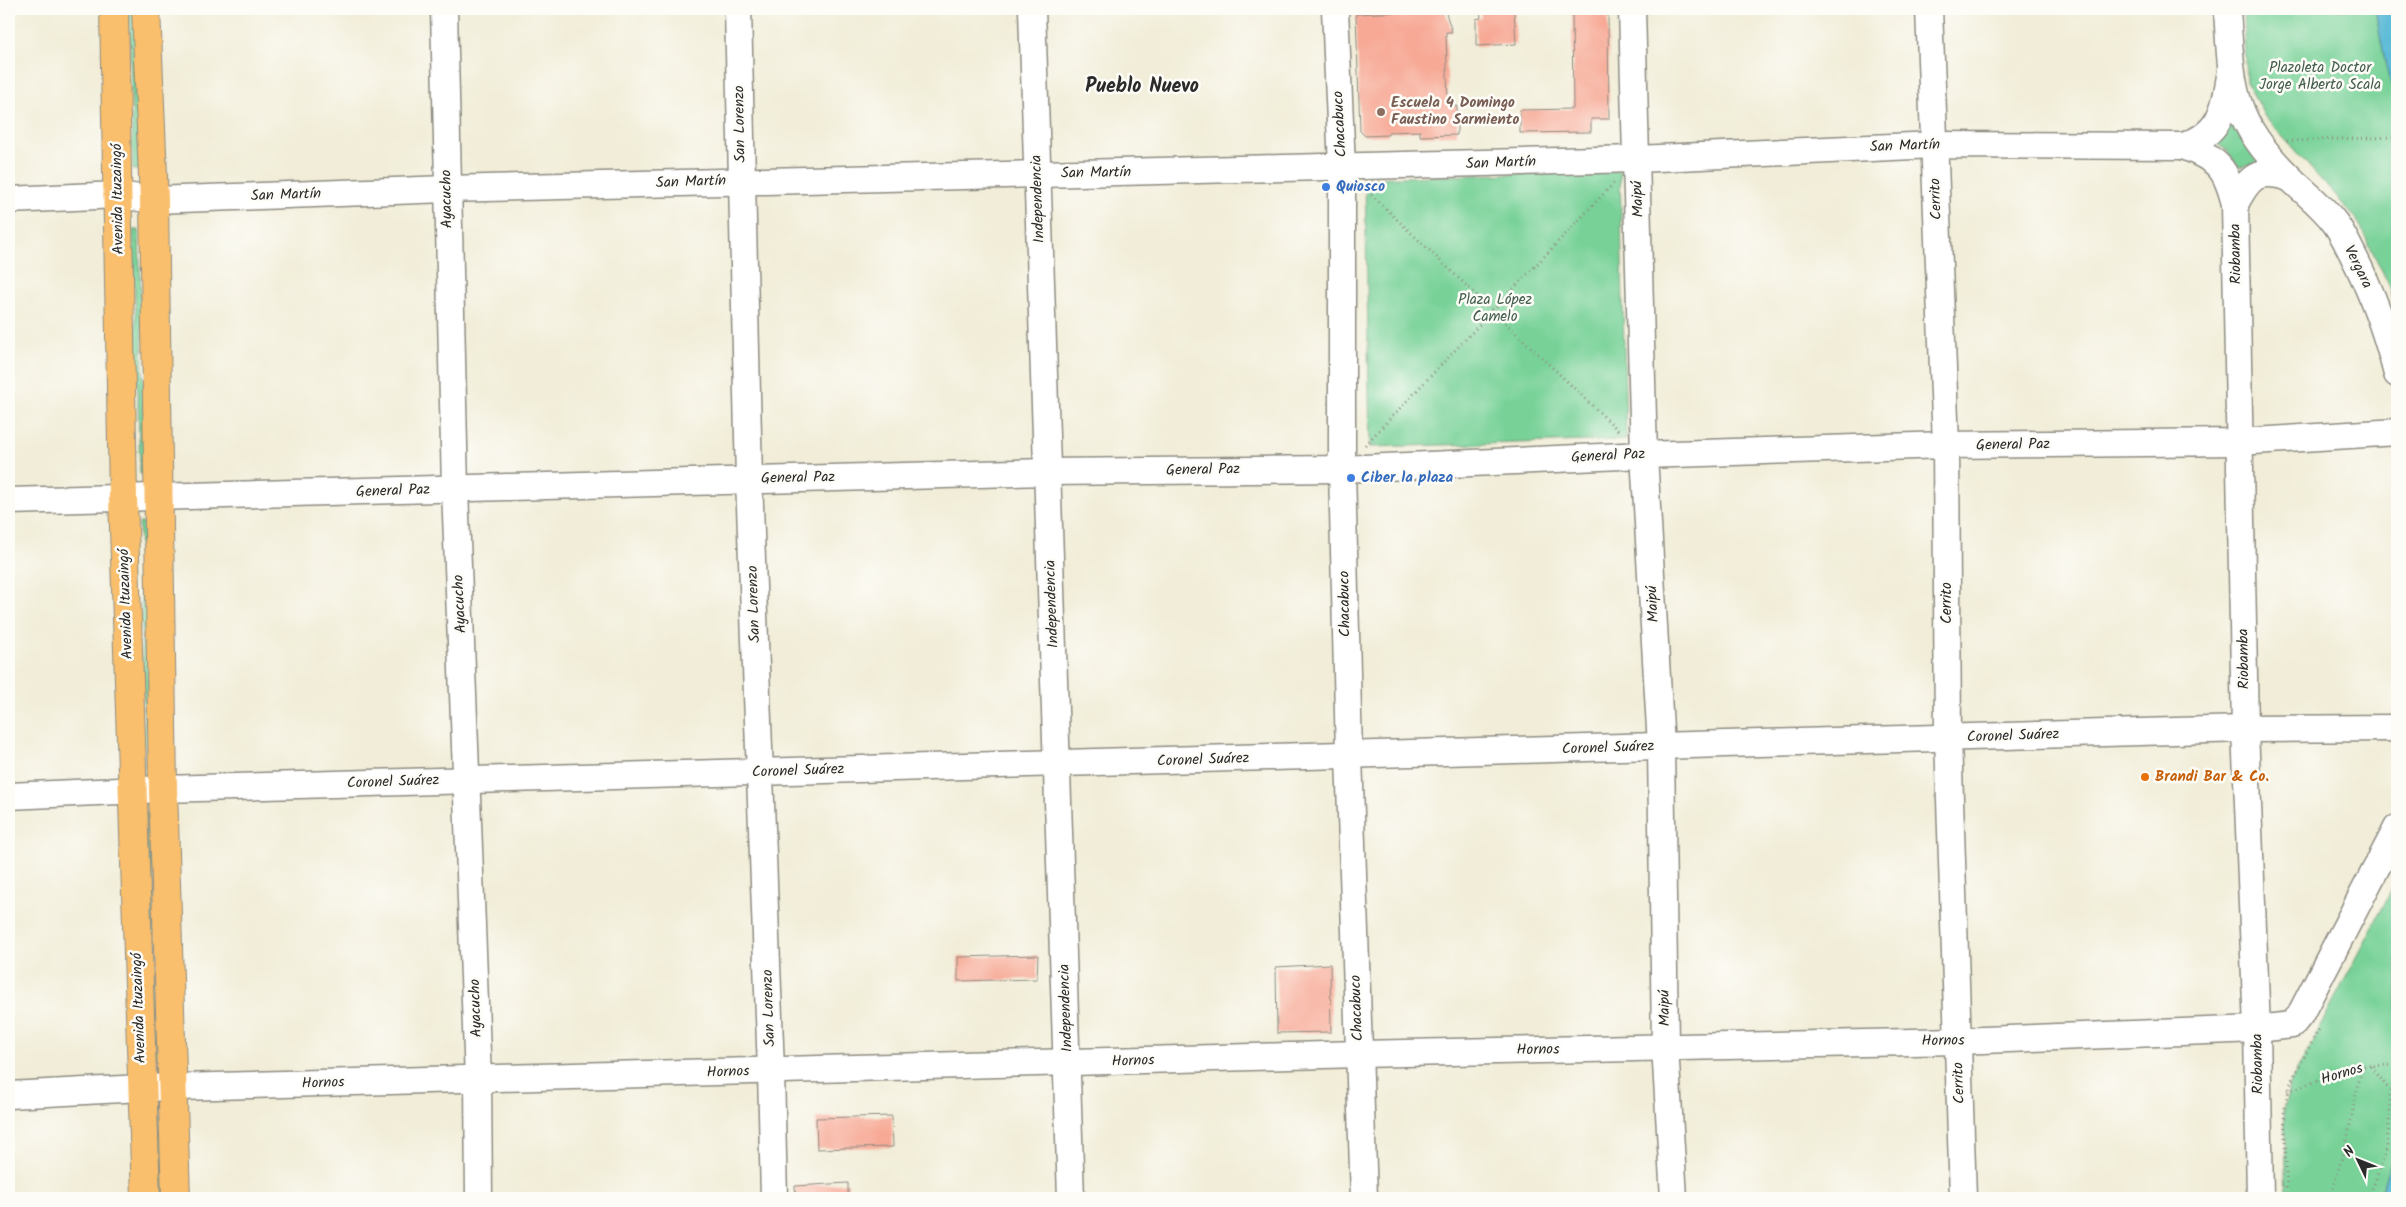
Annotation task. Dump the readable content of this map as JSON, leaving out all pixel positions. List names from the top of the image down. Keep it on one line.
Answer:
{"streets":{"main road":["Avenida Ituzaingó"],"street":["San Lorenzo","Chacabuco","San Martín","Ayacucho","Independencia","Maipú","Cerrito","Riobamba","Vergara","General Paz","Coronel Suárez","Hornos"]},"crossings":[["San Lorenzo","San Martín"],["San Lorenzo","General Paz"],["San Lorenzo","Coronel Suárez"],["San Lorenzo","Hornos"],["Chacabuco","San Martín"],["Chacabuco","General Paz"],["Chacabuco","Coronel Suárez"],["Chacabuco","Hornos"],["San Martín","Avenida Ituzaingó"],["San Martín","Ayacucho"],["San Martín","Independencia"],["San Martín","Maipú"],["San Martín","Cerrito"],["San Martín","Riobamba"],["Avenida Ituzaingó","General Paz"],["Avenida Ituzaingó","Coronel Suárez"],["Avenida Ituzaingó","Hornos"],["Ayacucho","General Paz"],["Ayacucho","Coronel Suárez"],["Ayacucho","Hornos"],["Independencia","General Paz"],["Independencia","Coronel Suárez"],["Independencia","Hornos"],["Maipú","General Paz"],["Maipú","Coronel Suárez"],["Maipú","Hornos"],["Cerrito","General Paz"],["Cerrito","Coronel Suárez"],["Cerrito","Hornos"],["Riobamba","General Paz"],["Riobamba","Coronel Suárez"],["Riobamba","Hornos"]],"districts":["Pueblo Nuevo"],"parks":["Plazoleta Doctor Jorge Alberto Scala","Plaza López Camelo"],"places":["Escuela 4 Domingo Faustino Sarmiento","Quiosco","Ciber la plaza","Brandi Bar & Co."],"north":"top left"}
